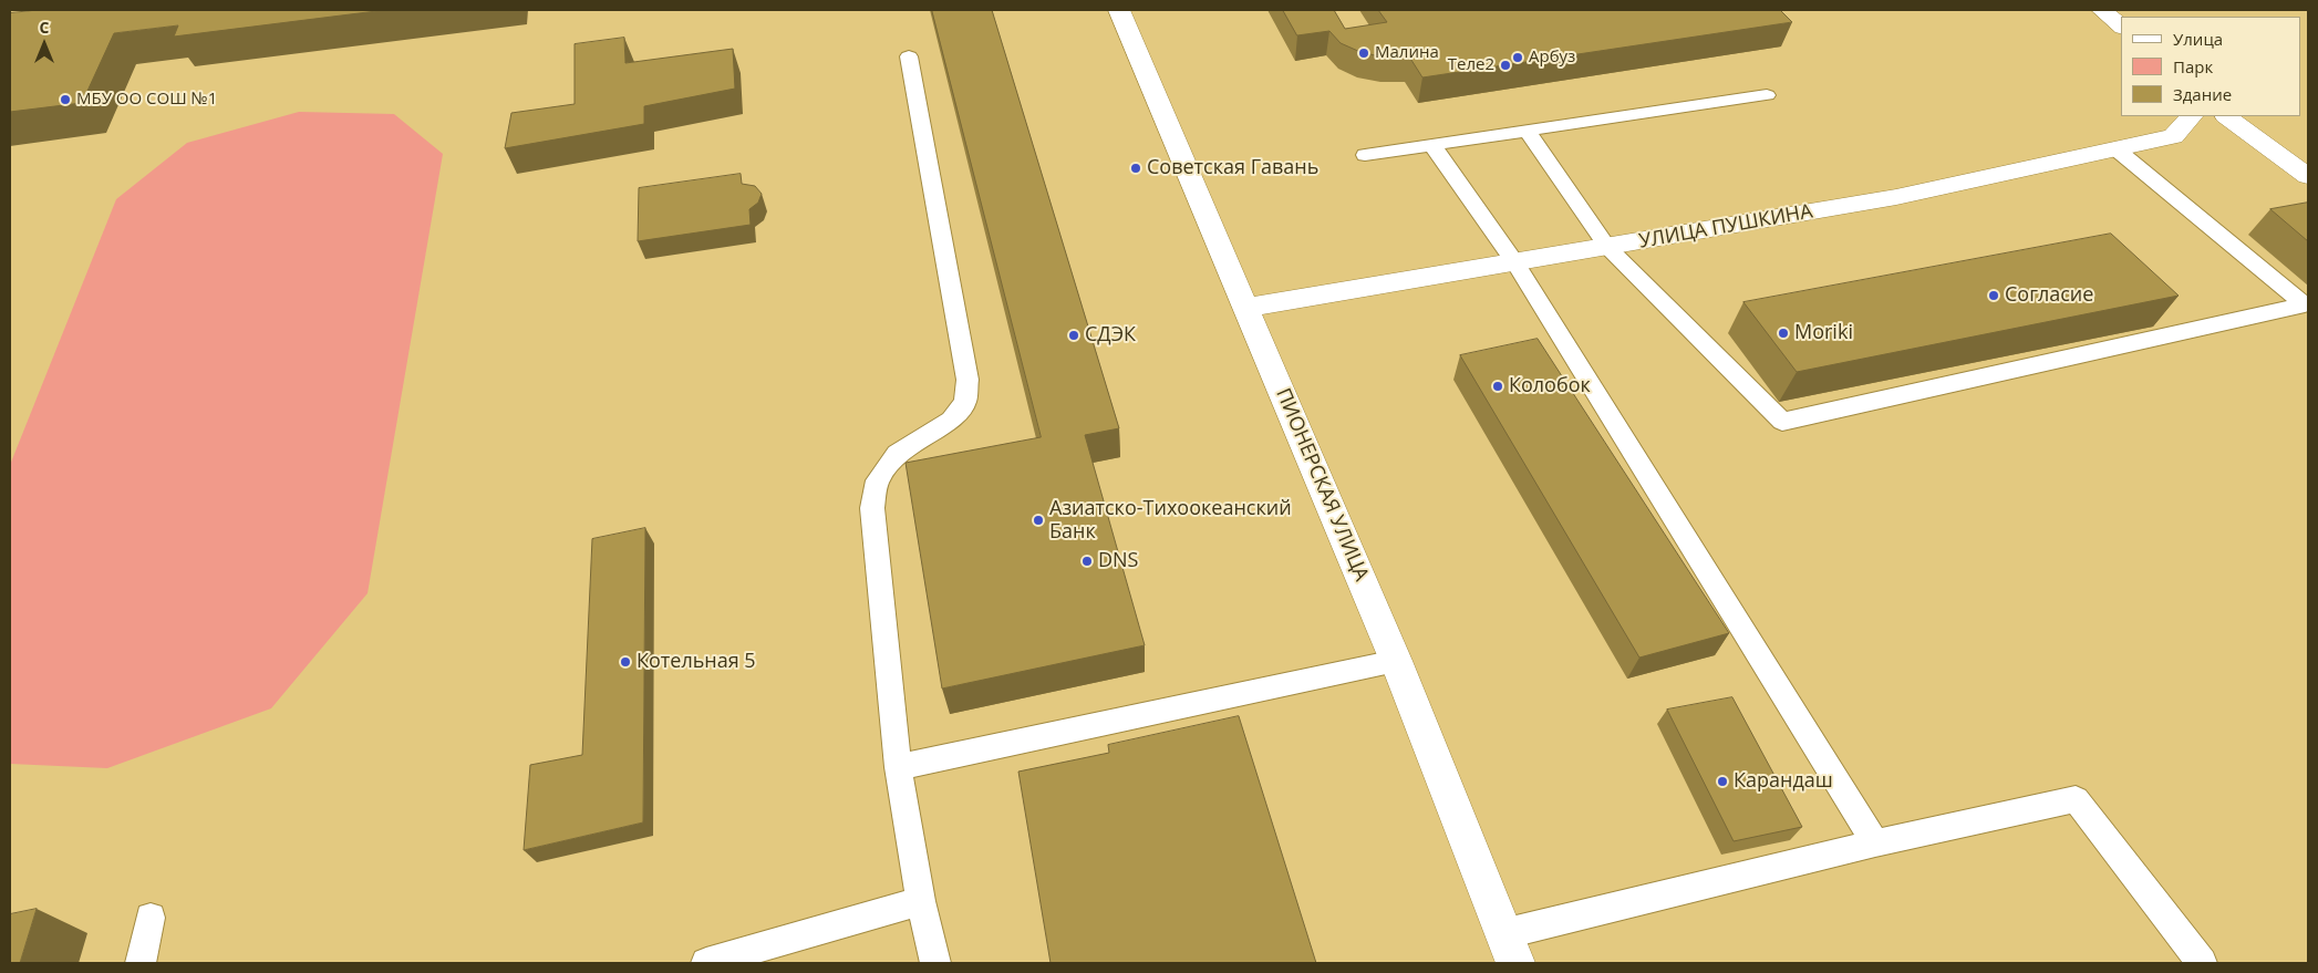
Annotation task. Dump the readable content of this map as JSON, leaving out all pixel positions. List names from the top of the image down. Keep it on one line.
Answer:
{"streets":{"street":["УЛИЦА ПУШКИНА","ПИОНЕРСКАЯ УЛИЦА"]},"crossings":[["УЛИЦА ПУШКИНА","ПИОНЕРСКАЯ УЛИЦА"]],"places":["Малина","Арбуз","Теле2","МБУ ОО СОШ №1","Советская Гавань","Согласие","Moriki","СДЭК","Колобок","Азиатско-Тихоокеанский Банк","DNS","Котельная 5","Карандаш"],"legend":["Улица","Парк","Здание"],"north":"top"}
